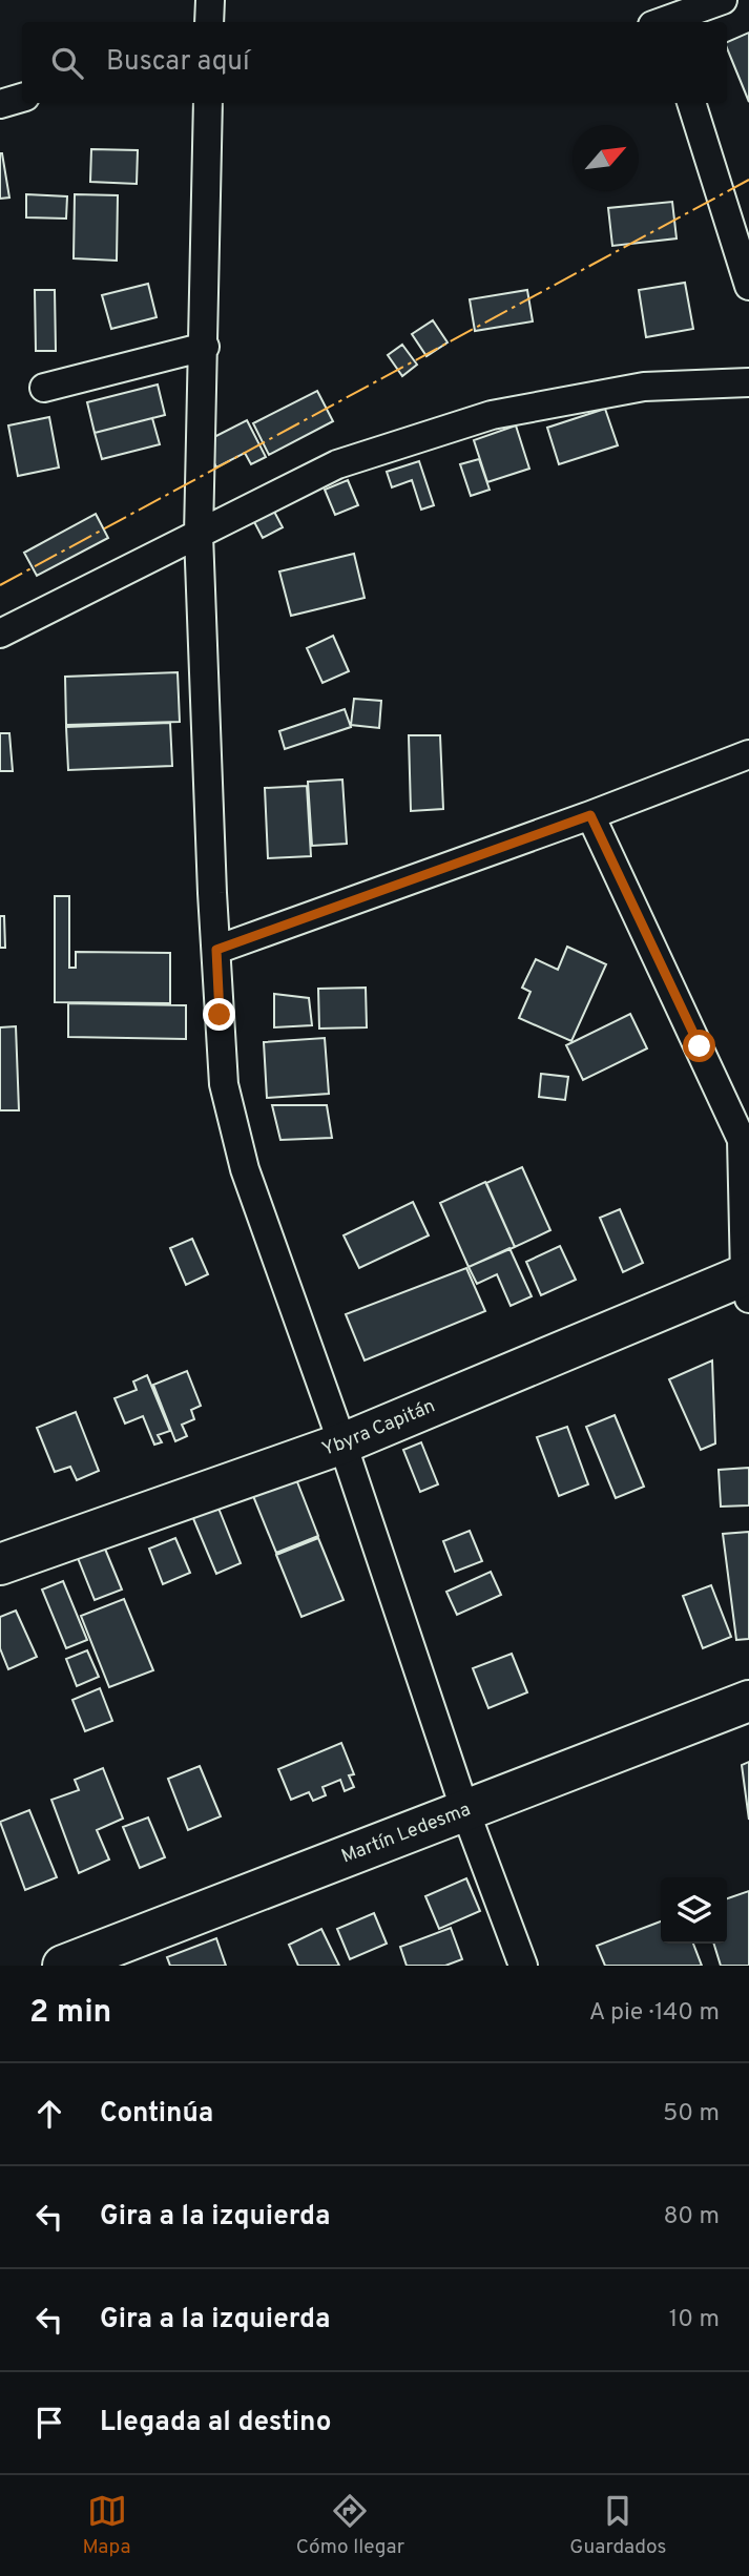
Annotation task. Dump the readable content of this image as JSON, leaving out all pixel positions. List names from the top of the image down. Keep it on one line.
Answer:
{"streets":{"street":["Ybyra Capitán","Martín Ledesma"]},"north":"top right","page":{"search":"Buscar aquí","heading":["2 min","A pie · 140 m"],"list":[["Continúa","50 m"],["Gira a la izquierda","80 m"],["Gira a la izquierda","10 m"],"Llegada al destino"],"nav":["Mapa","Cómo llegar","Guardados"]}}
